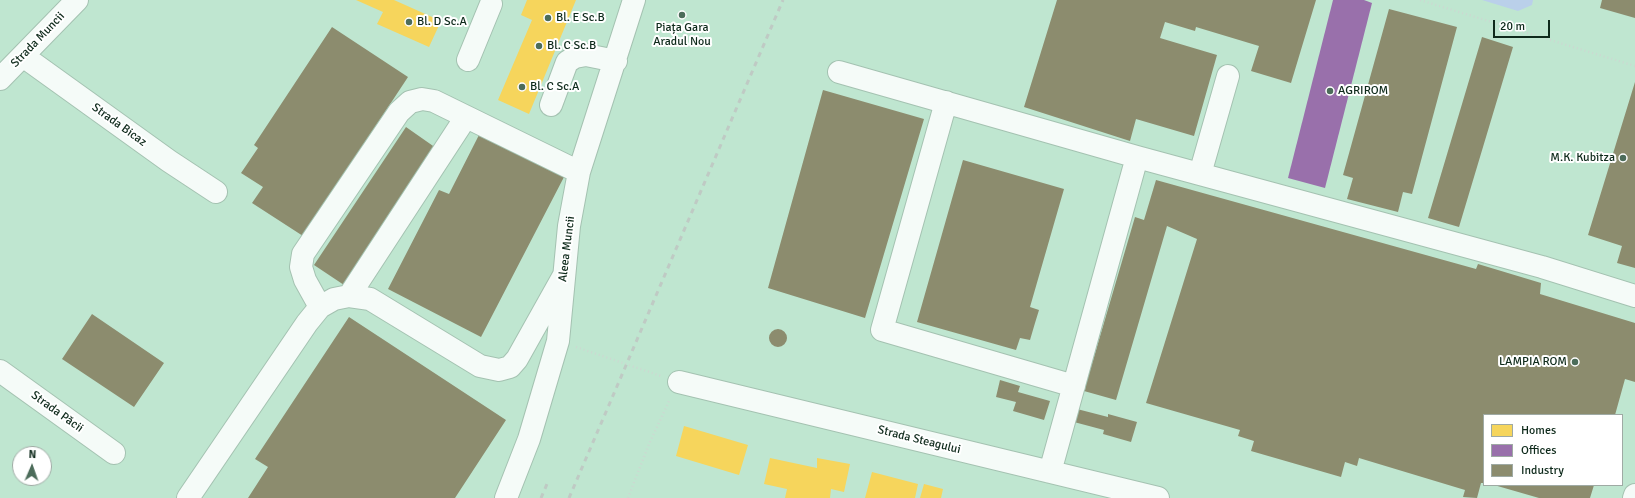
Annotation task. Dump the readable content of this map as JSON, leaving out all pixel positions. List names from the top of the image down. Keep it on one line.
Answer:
{"streets":{"street":["Strada Muncii","Strada Bicaz","Aleea Muncii","Strada Păcii","Strada Steagului"]},"crossings":[["Strada Muncii","Strada Bicaz"]],"places":["Piața Gara Aradul Nou","Bl. E Sc.B","Bl. D Sc.A","Bl. C Sc.B","Bl. C Sc.A","AGRIROM","M.K. Kubitza","LAMPIA ROM"],"legend":["Homes","Offices","Industry"],"scale_bar":"20 m","north":"top"}
